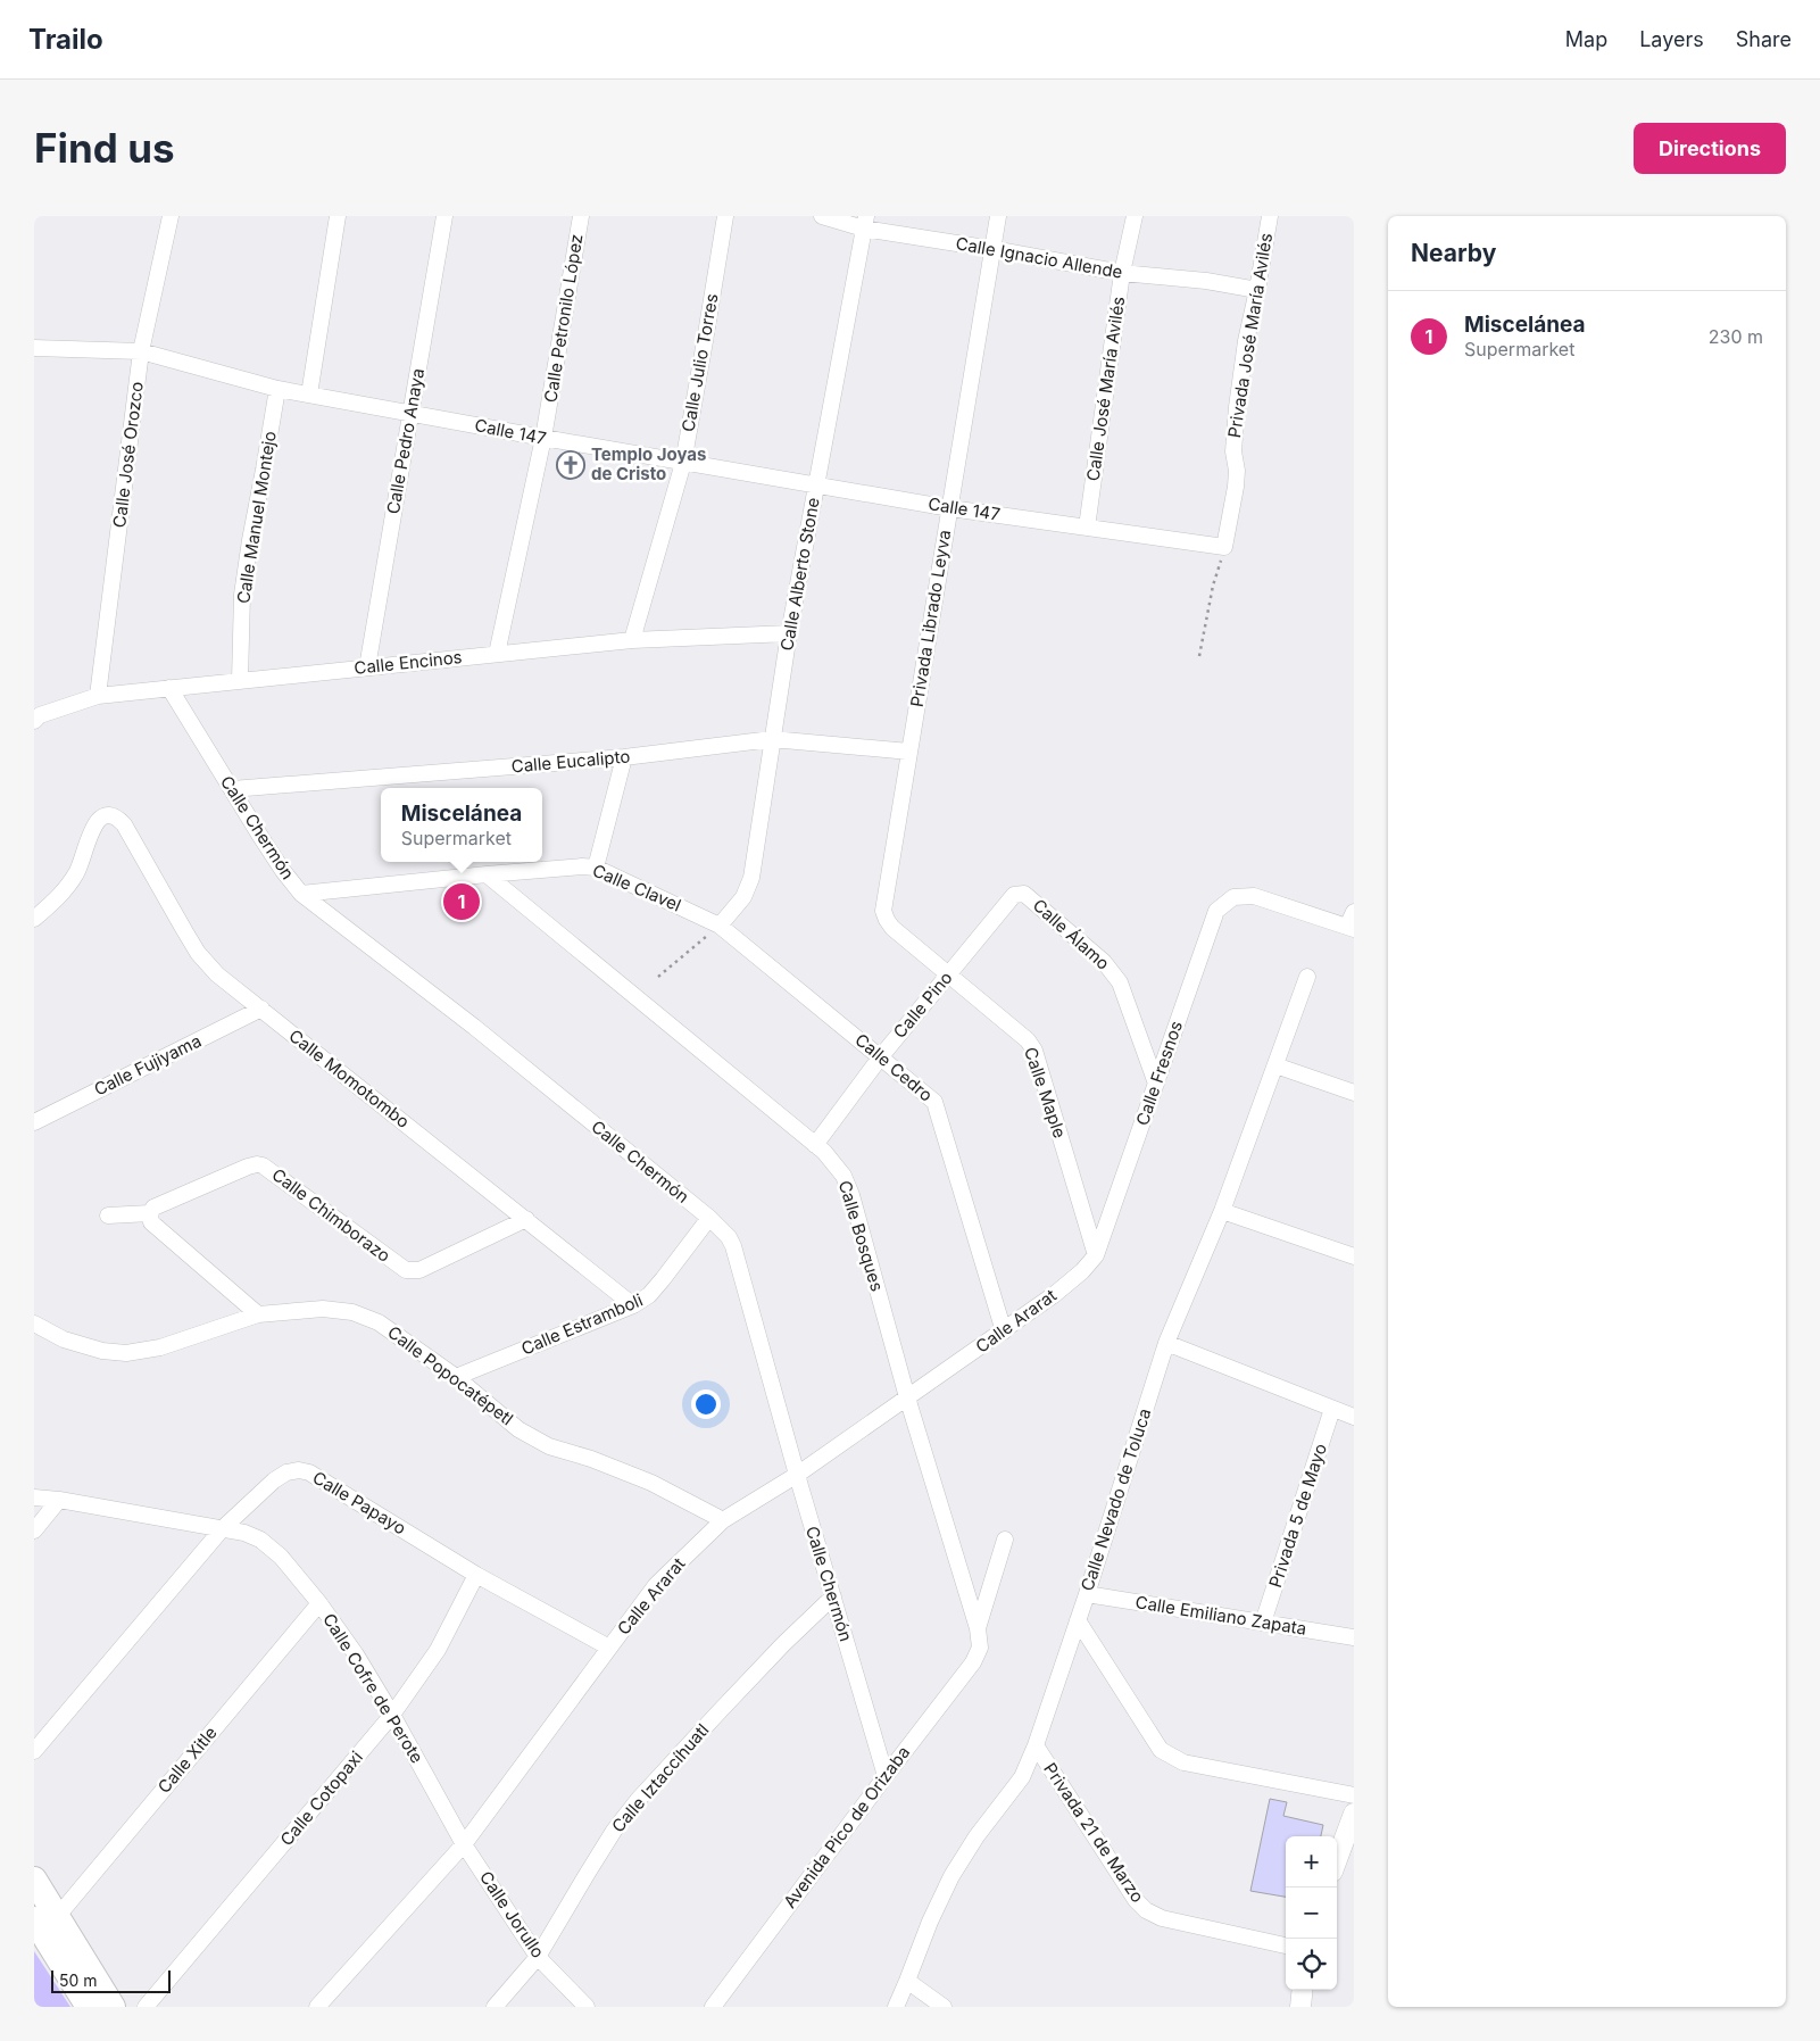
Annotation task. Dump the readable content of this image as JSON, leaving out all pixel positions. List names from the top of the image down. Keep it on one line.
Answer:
{"streets":{"street":["Calle Ignacio Allende","Calle Petronilo López","Privada José María Avilés","Calle Julio Torres","Calle José María Avilés","Calle 147","Calle Pedro Anaya","Calle José Orozco","Calle Manuel Montejo","Calle Alberto Stone","Privada Librado Leyva","Calle Encinos","Calle Eucalipto","Calle Chermón","Calle Clavel","Calle Álamo","Calle Pino","Calle Fujiyama","Calle Cedro","Calle Fresnos","Calle Momotombo","Calle Maple","Calle Chimborazo","Calle Bosques","Calle Ararat","Calle Estramboli","Calle Popocatépetl","Calle Nevado de Toluca","Calle Papayo","Privada 5 de Mayo","Calle Emiliano Zapata","Calle Cofre de Perote","Calle Xitle","Calle Iztaccíhuatl","Calle Cotopaxi","Avenida Pico de Orizaba","Privada 21 de Marzo","Calle Jorullo"]},"crossings":[["Calle Ignacio Allende","Privada José María Avilés"],["Calle Ignacio Allende","Calle José María Avilés"],["Calle Ignacio Allende","Calle Alberto Stone"],["Calle Ignacio Allende","Privada Librado Leyva"],["Calle Petronilo López","Calle 147"],["Calle Petronilo López","Calle Encinos"],["Privada José María Avilés","Calle 147"],["Calle Julio Torres","Calle 147"],["Calle Julio Torres","Calle Encinos"],["Calle José María Avilés","Calle 147"],["Calle 147","Calle Pedro Anaya"],["Calle 147","Calle José Orozco"],["Calle 147","Calle Manuel Montejo"],["Calle 147","Calle Alberto Stone"],["Calle 147","Privada Librado Leyva"],["Calle Pedro Anaya","Calle Encinos"],["Calle José Orozco","Calle Encinos"],["Calle Manuel Montejo","Calle Encinos"],["Calle Alberto Stone","Calle Encinos"],["Calle Alberto Stone","Calle Eucalipto"],["Calle Alberto Stone","Calle Clavel"],["Calle Alberto Stone","Calle Cedro"],["Privada Librado Leyva","Calle Eucalipto"],["Privada Librado Leyva","Calle Maple"],["Calle Encinos","Calle Chermón"],["Calle Eucalipto","Calle Chermón"],["Calle Chermón","Calle Clavel"],["Calle Chermón","Calle Ararat"],["Calle Chermón","Calle Estramboli"],["Calle Chermón","Calle Iztaccíhuatl"],["Calle Chermón","Avenida Pico de Orizaba"],["Calle Clavel","Calle Cedro"],["Calle Clavel","Calle Bosques"],["Calle Álamo","Calle Pino"],["Calle Álamo","Calle Fresnos"],["Calle Pino","Calle Cedro"],["Calle Pino","Calle Maple"],["Calle Pino","Calle Bosques"],["Calle Fujiyama","Calle Momotombo"],["Calle Cedro","Calle Ararat"],["Calle Fresnos","Calle Maple"],["Calle Fresnos","Calle Ararat"],["Calle Momotombo","Calle Chimborazo"],["Calle Momotombo","Calle Estramboli"],["Calle Maple","Calle Ararat"],["Calle Bosques","Calle Ararat"],["Calle Bosques","Avenida Pico de Orizaba"],["Calle Ararat","Calle Popocatépetl"],["Calle Ararat","Calle Papayo"],["Calle Ararat","Calle Cofre de Perote"],["Calle Ararat","Calle Jorullo"],["Calle Estramboli","Calle Popocatépetl"],["Calle Nevado de Toluca","Calle Emiliano Zapata"],["Calle Nevado de Toluca","Privada 21 de Marzo"],["Calle Papayo","Calle Cofre de Perote"],["Calle Papayo","Calle Cotopaxi"],["Privada 5 de Mayo","Calle Emiliano Zapata"],["Calle Cofre de Perote","Calle Xitle"],["Calle Cofre de Perote","Calle Cotopaxi"],["Calle Cofre de Perote","Calle Jorullo"],["Calle Iztaccíhuatl","Calle Jorullo"]],"places":{"church":["Templo Joyas de Cristo"]},"scale_bar":"50 m","page":{"header":"Trailo","nav":["Map","Layers","Share"],"buttons":"Directions","title":"Find us","heading":"Nearby","list":[{"mark":"1","name":"Miscelánea","note":"Supermarket","value":"230 m"}],"popup":["Miscelánea","Supermarket"],"pins":"1","map_buttons":["+","−"],"scale":"50 m"}}
